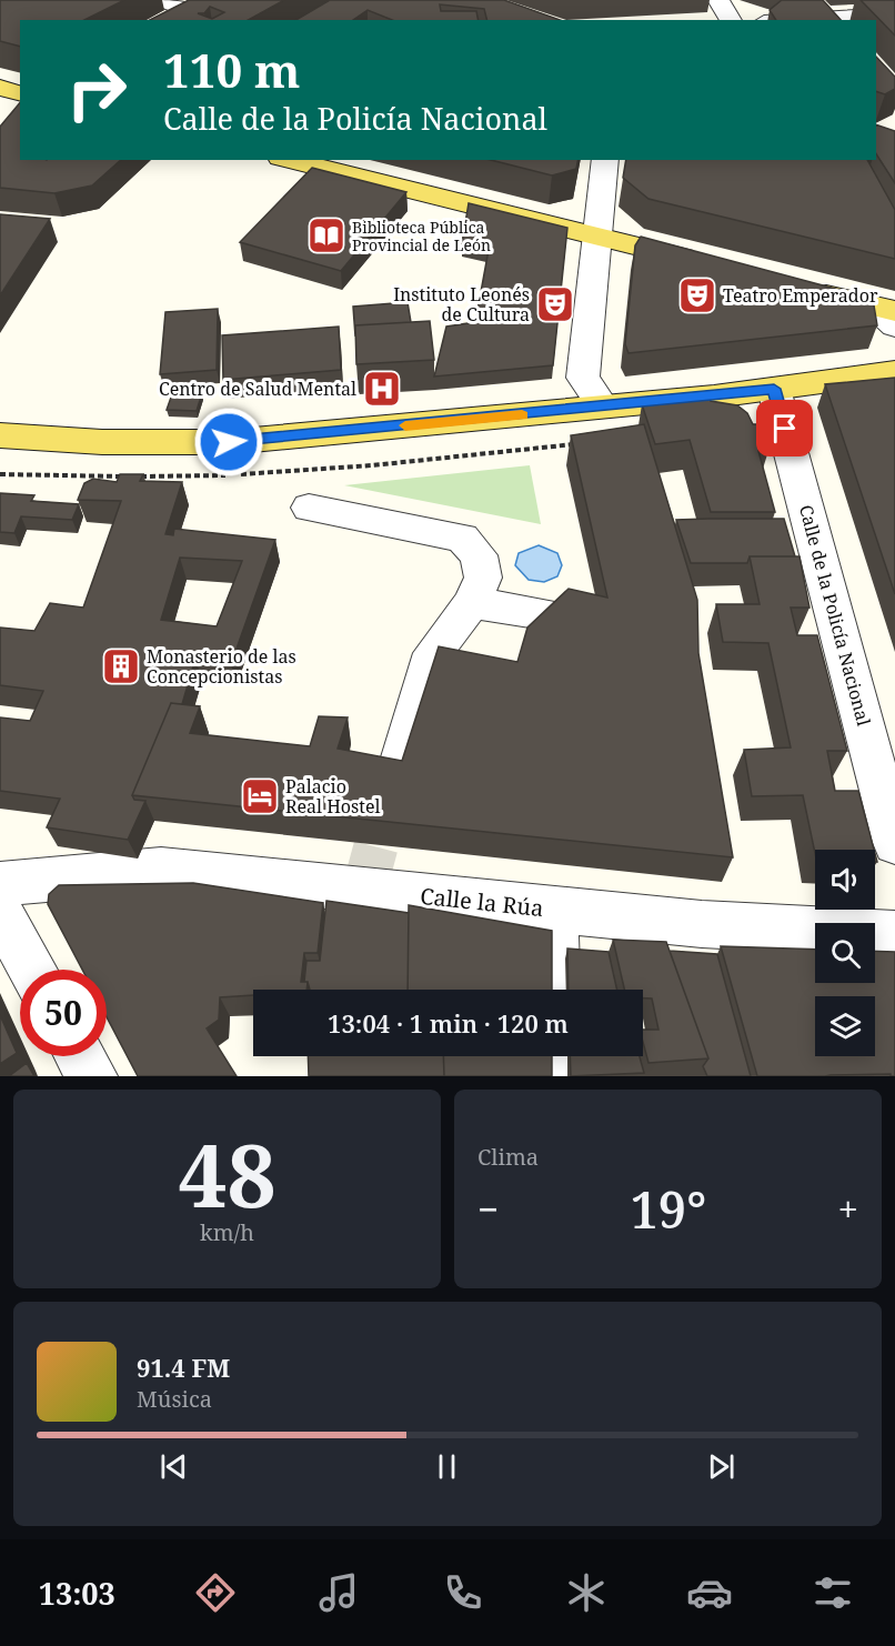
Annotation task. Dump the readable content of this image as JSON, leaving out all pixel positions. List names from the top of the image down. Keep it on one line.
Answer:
{"streets":{"street":["Calle de la Policía Nacional","Calle la Rúa"]},"places":{"library":["Biblioteca Pública Provincial de León"],"theatre":["Teatro Emperador","Instituto Leonés de Cultura"],"hospital":["Centro de Salud Mental"],"building":["Monasterio de las Concepcionistas"],"hotel":["Palacio Real Hostel"]},"page":{"turn":["110 m","Calle de la Policía Nacional"],"limit":"50","trip":"13:04 · 1 min · 120 m","tile":[["48","km/h"],"Clima"],"heat":["−","19°","+"],"song":["91.4 FM","Música"],"tabs":"13:03"}}
